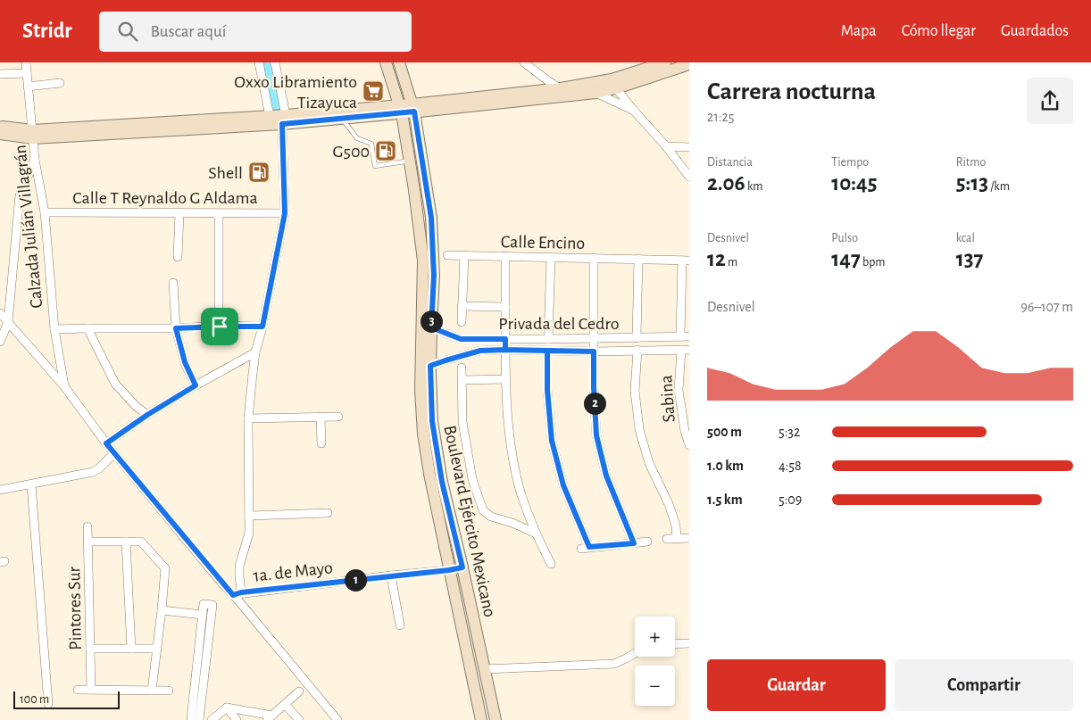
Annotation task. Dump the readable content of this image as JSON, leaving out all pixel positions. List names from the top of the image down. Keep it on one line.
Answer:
{"streets":{"main road":["Boulevard Ejército Mexicano"],"street":["Calle T Reynaldo G Aldama","Calzada Julián Villagrán","Calle Encino","Privada del Cedro","Sabina","1a. de Mayo","Pintores Sur"]},"crossings":[["Calle T Reynaldo G Aldama","Calzada Julián Villagrán"],["Calle Encino","Privada del Cedro"],["Privada del Cedro","Sabina"],["Privada del Cedro","Boulevard Ejército Mexicano"],["Boulevard Ejército Mexicano","1a. de Mayo"]],"places":{"supermarket":["Oxxo Libramiento Tizayuca"],"fuel station":["G500","Shell"]},"scale_bar":"100 m","page":{"header":"Stridr","search":"Buscar aquí","nav":["Mapa","Cómo llegar","Guardados"],"heading":["Carrera nocturna","21:25"],"stats":[["Distancia","2.06 km"],["Tiempo","10:45"],["Ritmo","5:13 /km"],["Desnivel","12 m"],["Pulso","147 bpm"],["kcal","137"]],"chart":["Desnivel","96–107 m"],"pins":["3","2","1"],"list":[{"name":"500 m","note":"5:32"},{"name":"1.0 km","note":"4:58"},{"name":"1.5 km","note":"5:09"}],"map_buttons":["+","−"],"buttons":["Guardar","Compartir"],"scale":"100 m"}}
